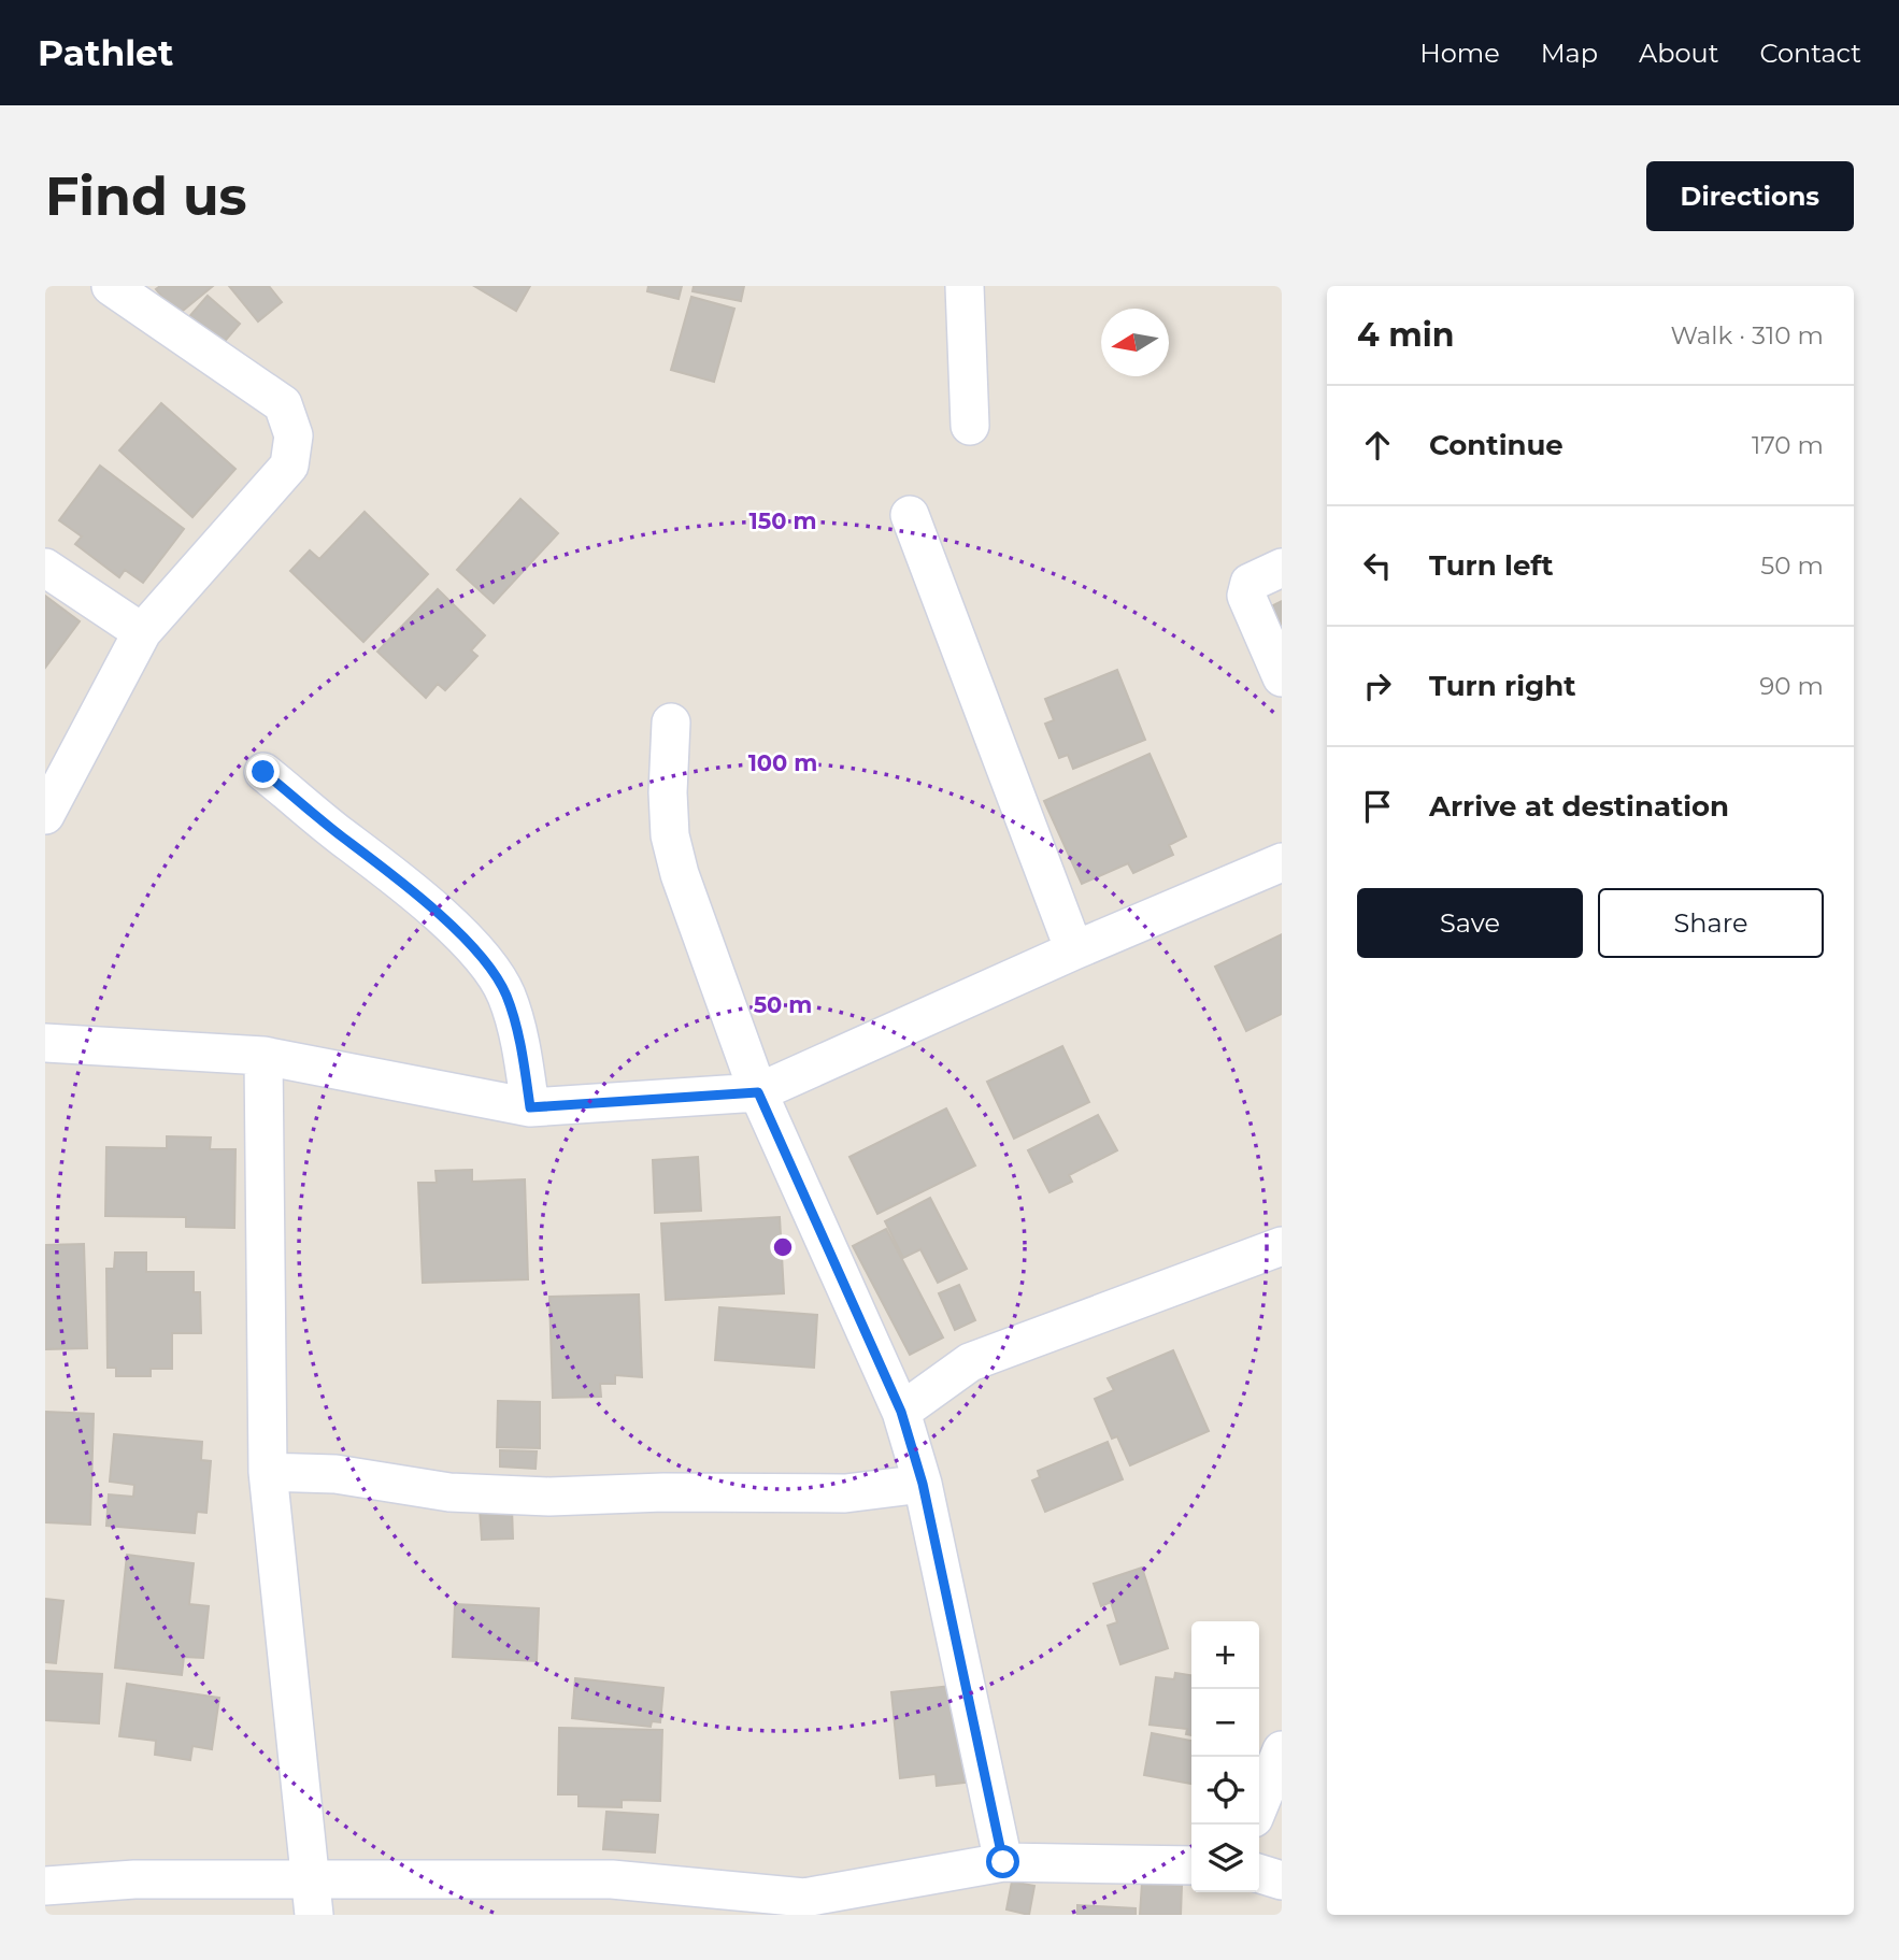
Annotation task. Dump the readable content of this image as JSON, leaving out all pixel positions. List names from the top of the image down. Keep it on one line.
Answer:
{"north":"left","page":{"header":"Pathlet","nav":["Home","Map","About","Contact"],"buttons":["Directions",["Save","Share"]],"title":"Find us","heading":["4 min","Walk · 310 m"],"list":[["Continue","170 m"],["Turn left","50 m"],["Turn right","90 m"],"Arrive at destination"],"map_buttons":["+","−"]},"rings":["150 m","100 m","50 m"]}
